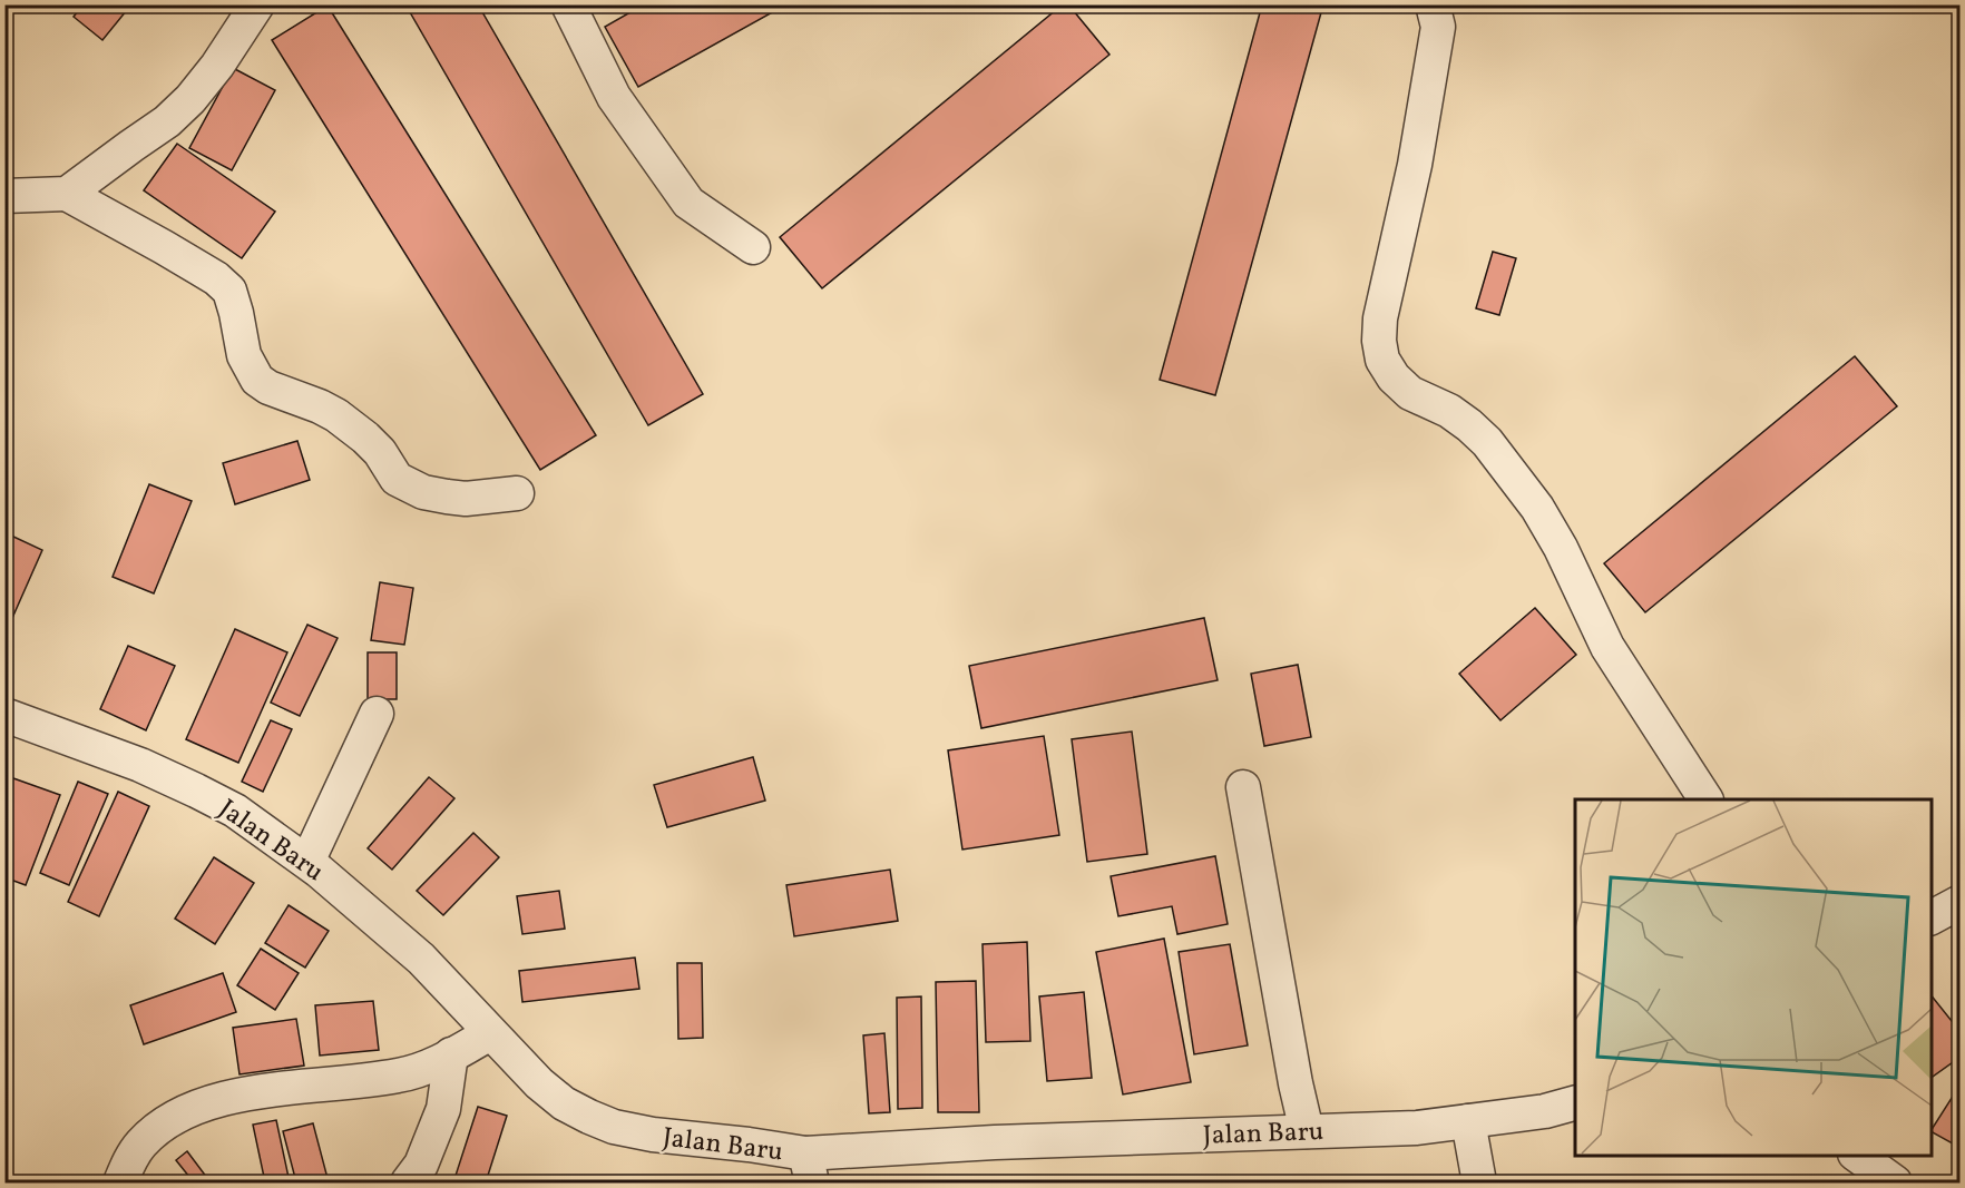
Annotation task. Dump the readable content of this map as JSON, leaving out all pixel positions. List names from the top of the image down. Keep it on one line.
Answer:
{"streets":{"street":["Jalan Baru"]}}
